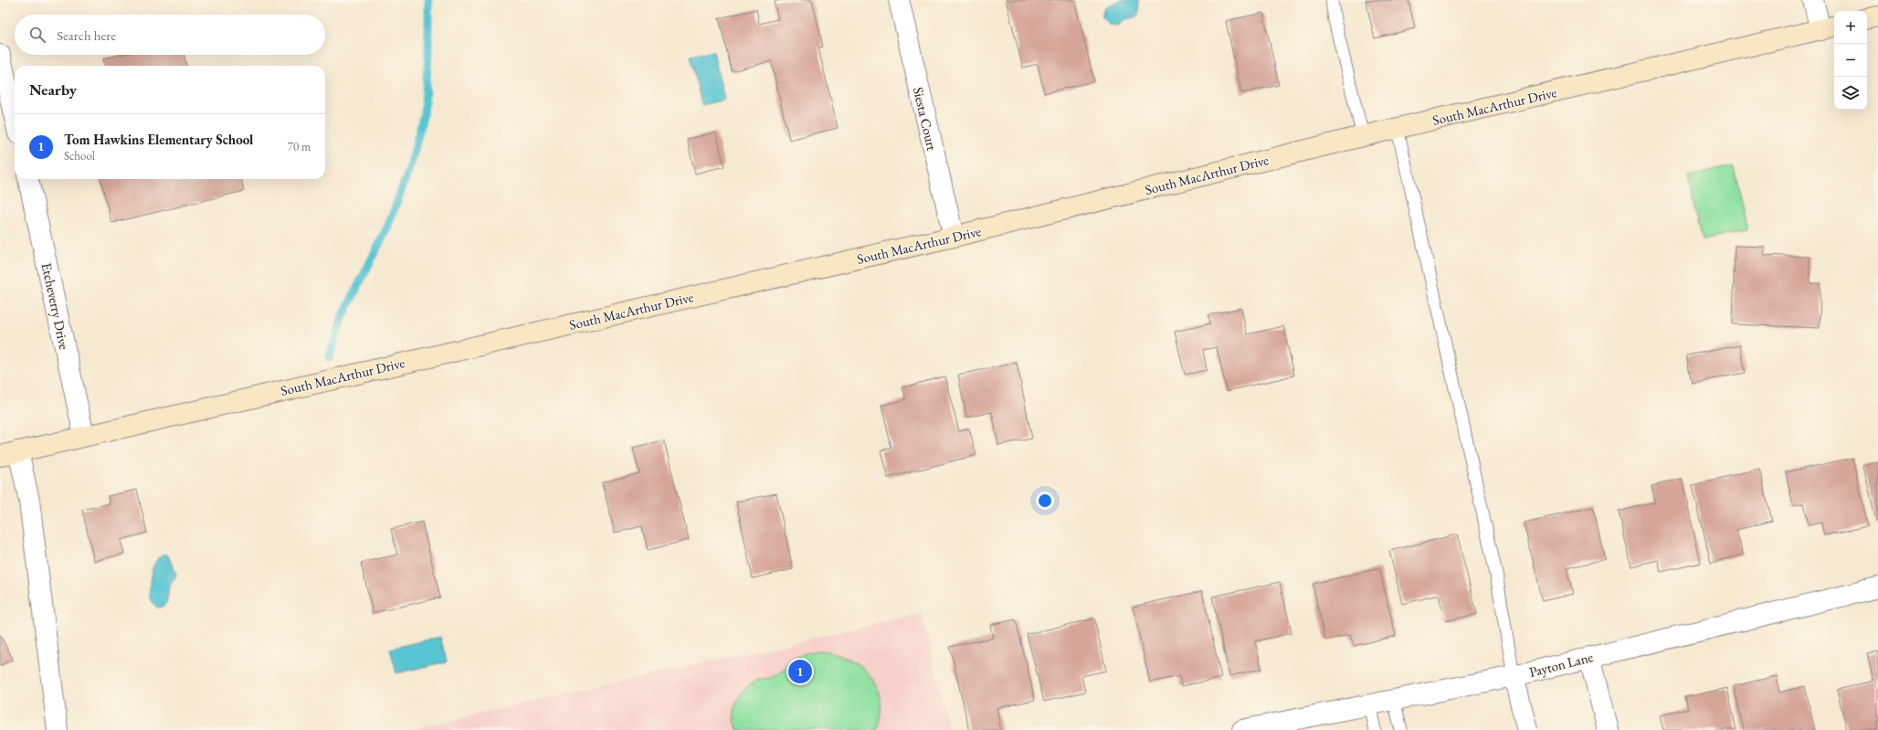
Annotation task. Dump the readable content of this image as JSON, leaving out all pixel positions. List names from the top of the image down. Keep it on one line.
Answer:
{"streets":{"street":["South MacArthur Drive","Siesta Court","Etcheverry Drive","Payton Lane"]},"crossings":[["South MacArthur Drive","Siesta Court"],["South MacArthur Drive","Etcheverry Drive"]],"page":{"map_buttons":["+","−"],"search":"Search here","heading":"Nearby","list":[{"mark":"1","name":"Tom Hawkins Elementary School","note":"School","value":"70 m"}],"pins":"1"}}
